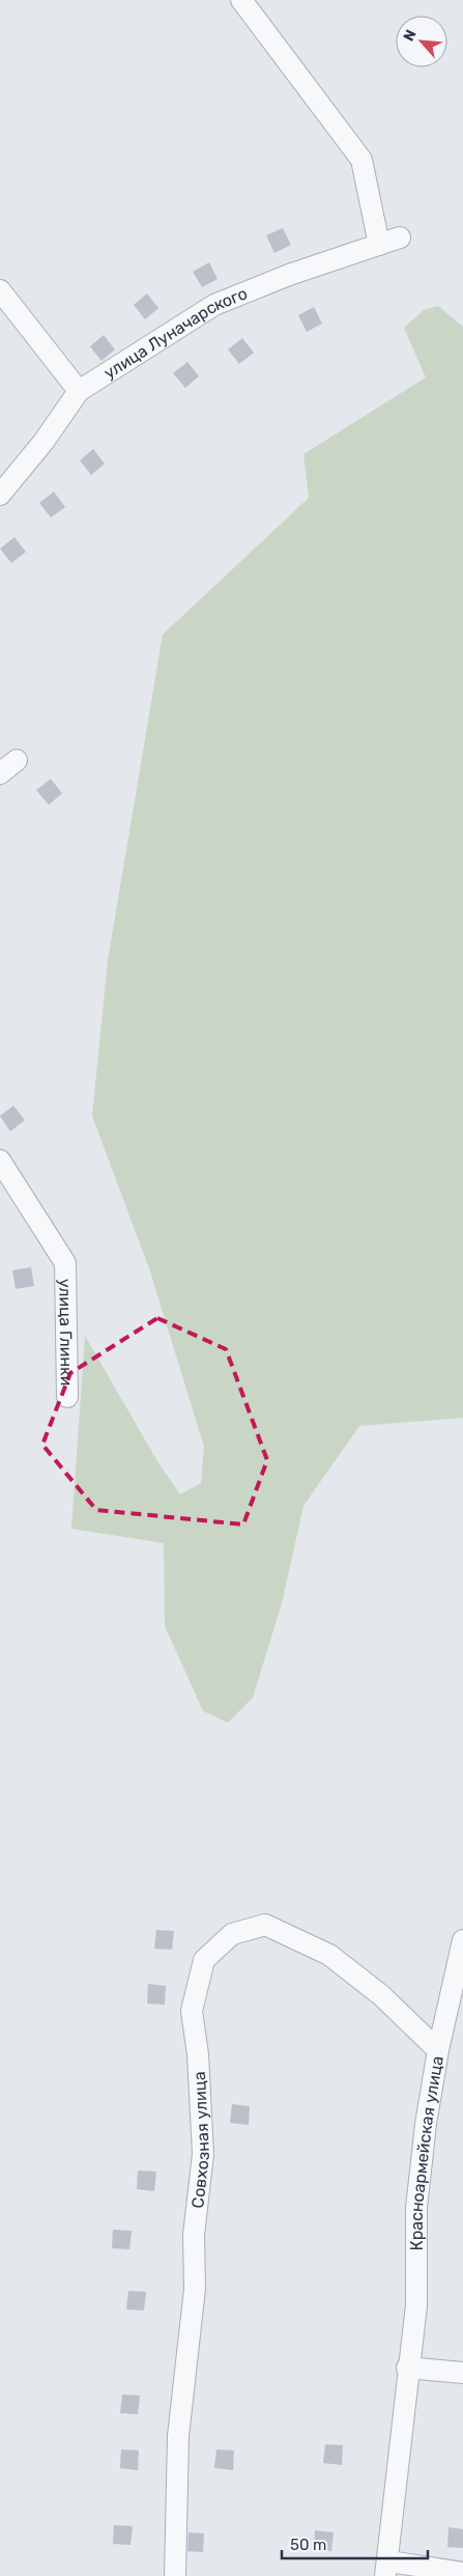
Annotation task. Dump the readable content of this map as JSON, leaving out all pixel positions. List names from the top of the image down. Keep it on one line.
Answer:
{"streets":{"street":["улица Луначарского","улица Глинки","Совхозная улица","Красноармейская улица"]},"crossings":[["Совхозная улица","Красноармейская улица"]],"scale_bar":"50 m","north":"top left"}
